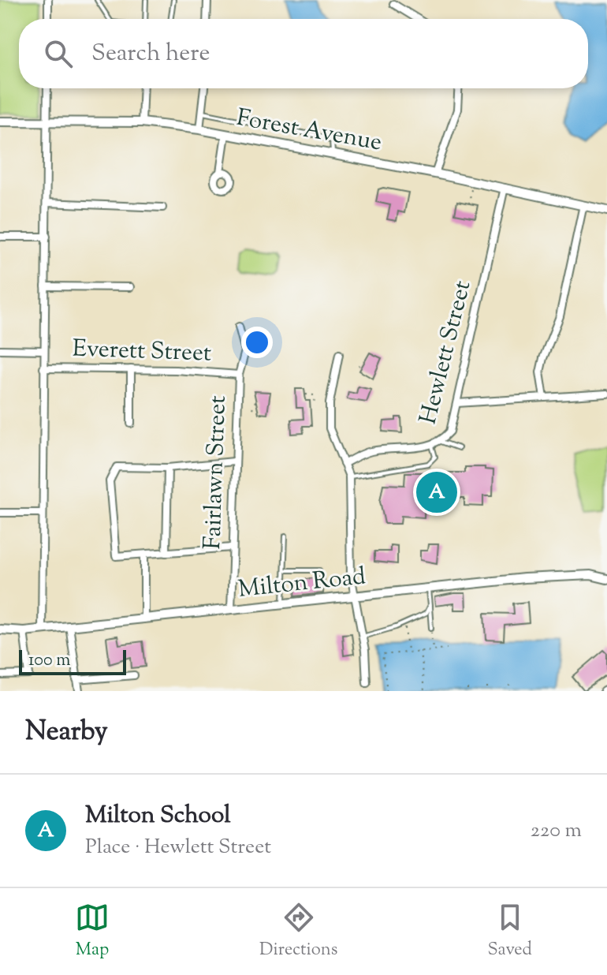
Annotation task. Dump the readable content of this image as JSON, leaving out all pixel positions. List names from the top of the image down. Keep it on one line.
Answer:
{"streets":{"street":["Forest Avenue","Everett Street","Hewlett Street","Fairlawn Street","Milton Road"]},"crossings":[["Forest Avenue","Hewlett Street"],["Everett Street","Fairlawn Street"],["Fairlawn Street","Milton Road"]],"scale_bar":"100 m","page":{"search":"Search here","pins":"A","scale":"100 m","heading":"Nearby","list":[{"mark":"A","name":"Milton School","note":"Place · Hewlett Street","value":"220 m"}],"nav":["Map","Directions","Saved"]}}
